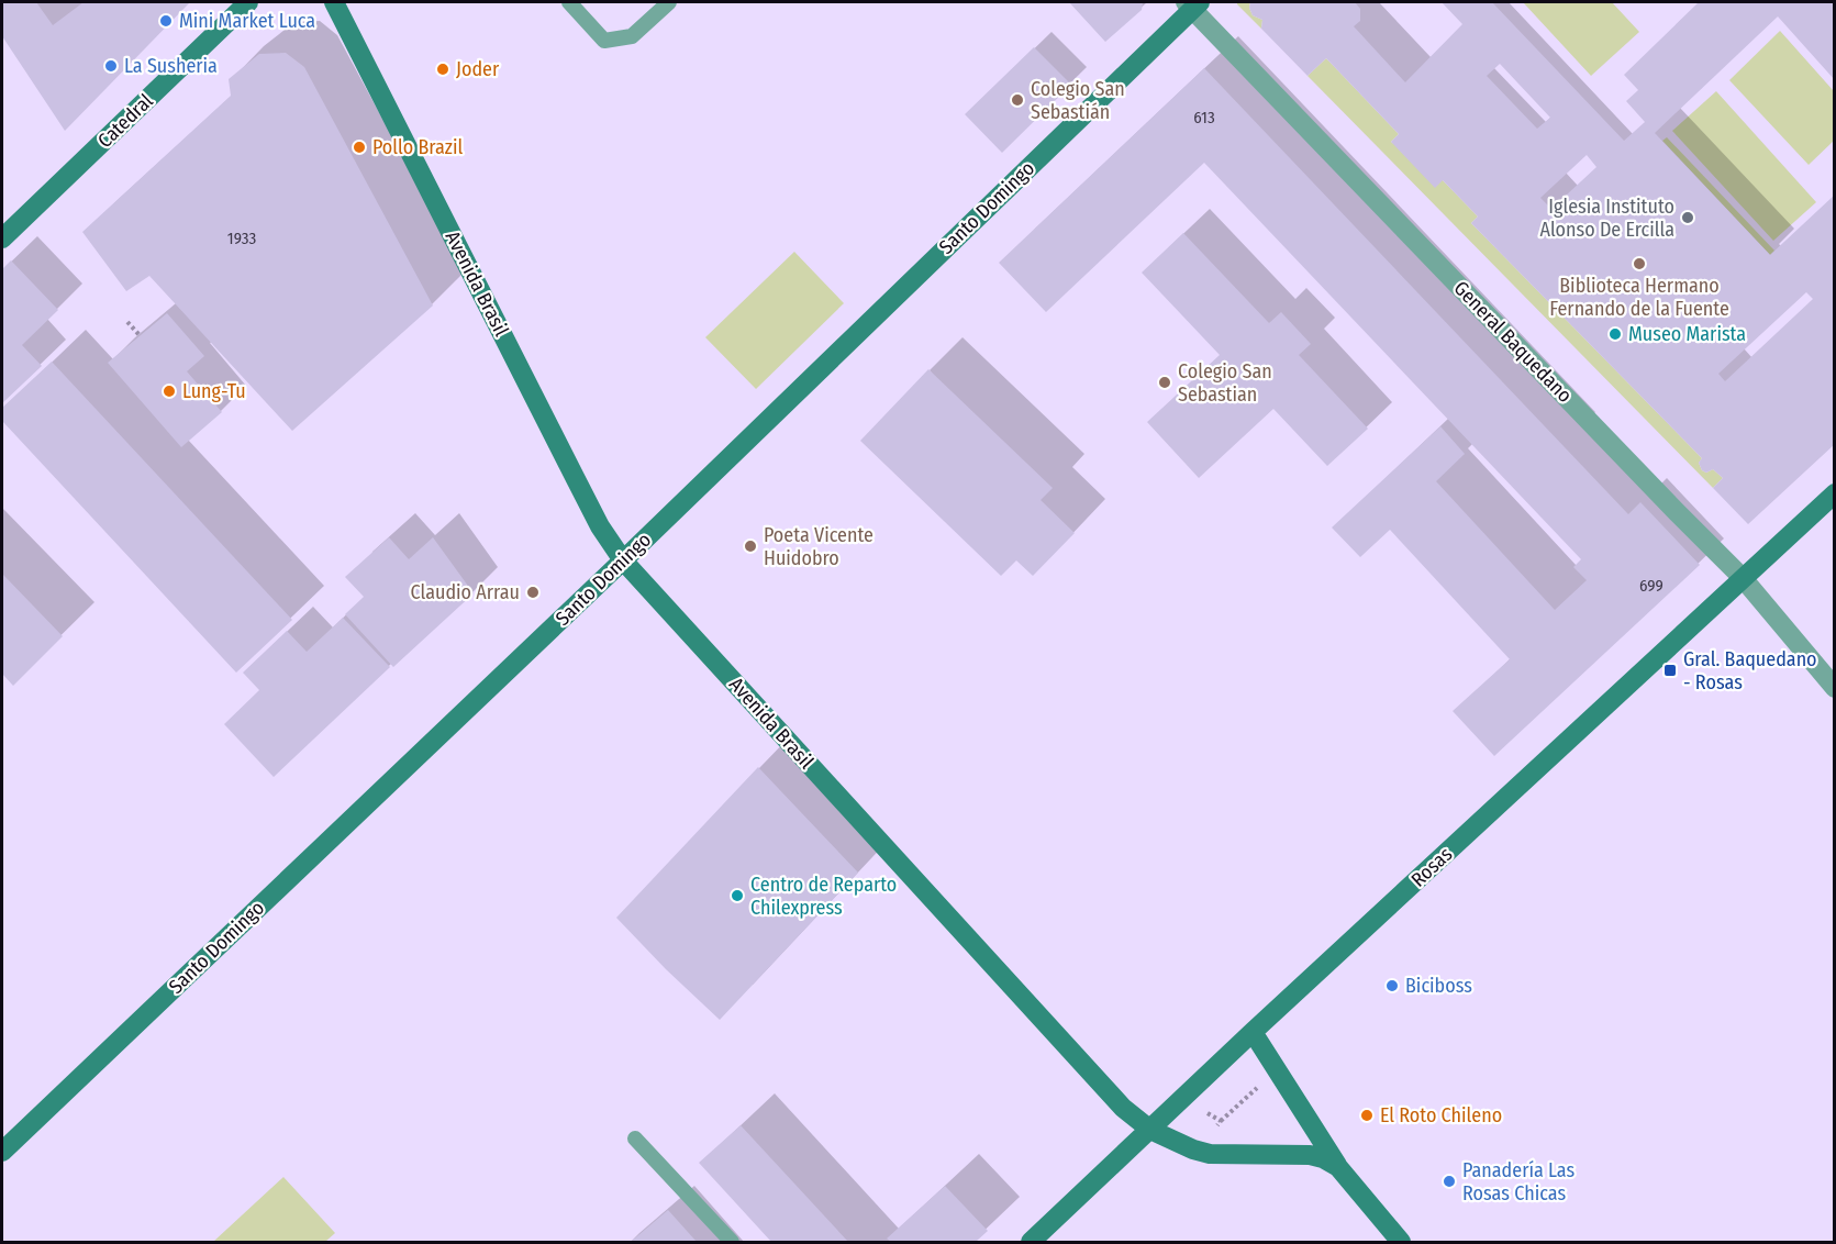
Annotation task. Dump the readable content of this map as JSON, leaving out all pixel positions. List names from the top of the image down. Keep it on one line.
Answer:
{"streets":{"street":["Catedral","Santo Domingo","Avenida Brasil","General Baquedano","Rosas"]},"crossings":[["Santo Domingo","Avenida Brasil"],["Santo Domingo","General Baquedano"],["Avenida Brasil","Rosas"],["General Baquedano","Rosas"]],"places":{"other":["Mini Market Luca","La Susheria","Joder","Colegio San Sebastián","Pollo Brazil","Iglesia Instituto Alonso De Ercilla","Biblioteca Hermano Fernando de la Fuente","Museo Marista","Colegio San Sebastian","Lung-Tu","Poeta Vicente Huidobro","Claudio Arrau","Centro de Reparto Chilexpress","Biciboss","El Roto Chileno","Panadería Las Rosas Chicas"],"transit":["Gral. Baquedano - Rosas"]},"house_numbers":["613","1933","699"]}
